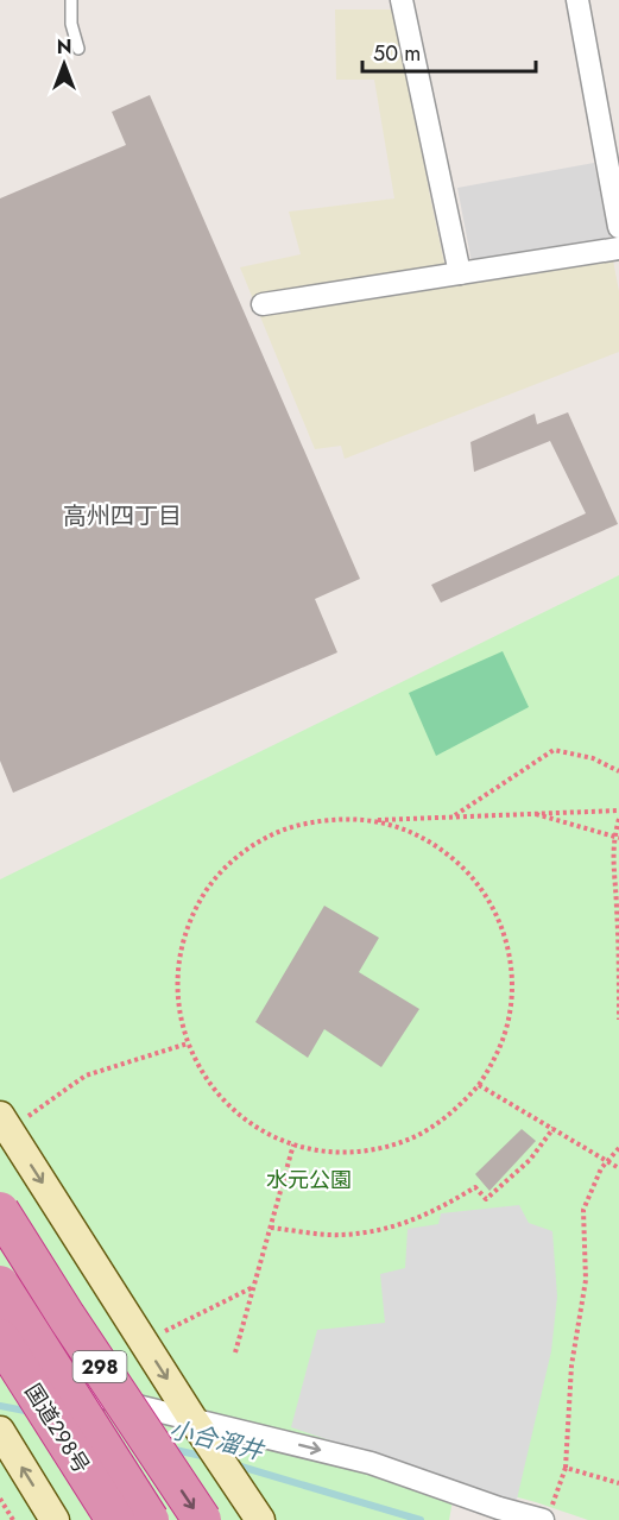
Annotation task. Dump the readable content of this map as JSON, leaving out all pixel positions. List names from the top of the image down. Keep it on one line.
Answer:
{"streets":{"highway":["298","国道298号"]},"districts":["高州四丁目"],"water":["小合溜井"],"parks":["水元公園"],"scale_bar":"50 m","north":"top"}
